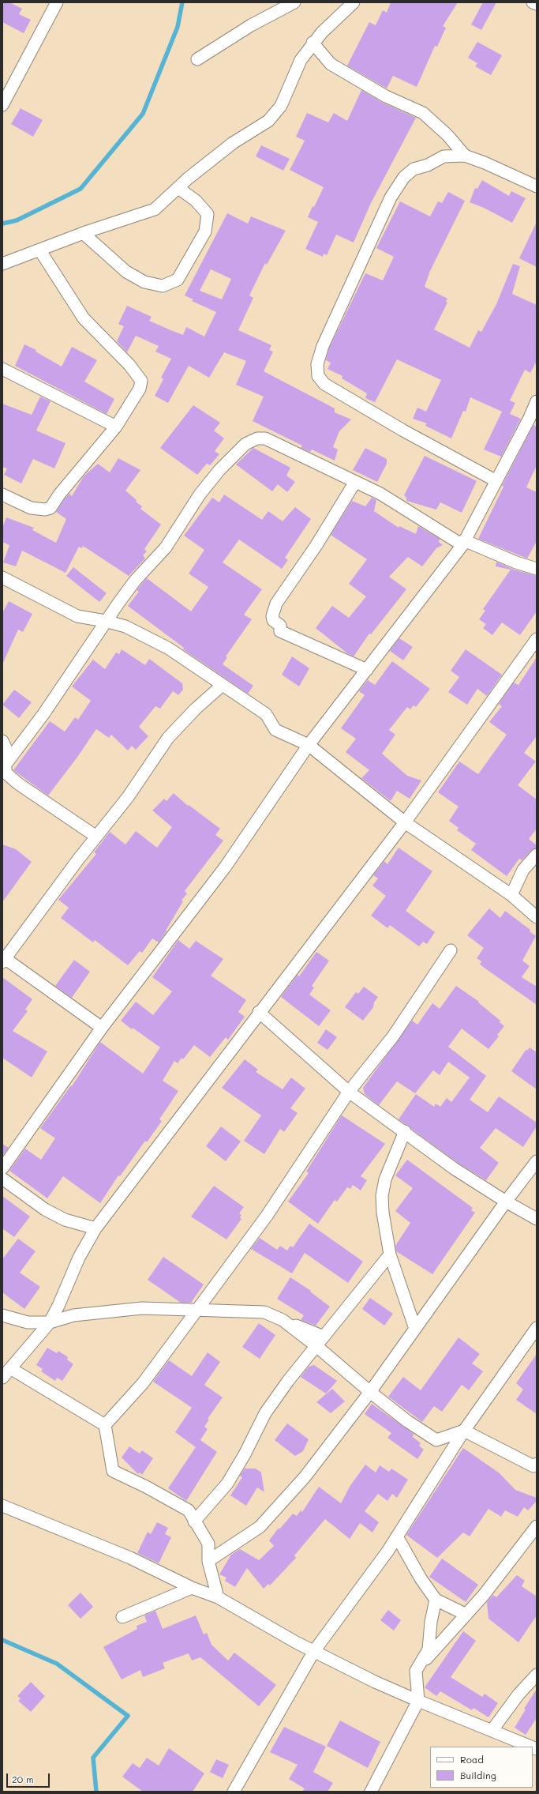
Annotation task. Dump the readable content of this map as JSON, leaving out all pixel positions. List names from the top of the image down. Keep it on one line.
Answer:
{"legend":["Road","Building"],"scale_bar":"20 m"}
